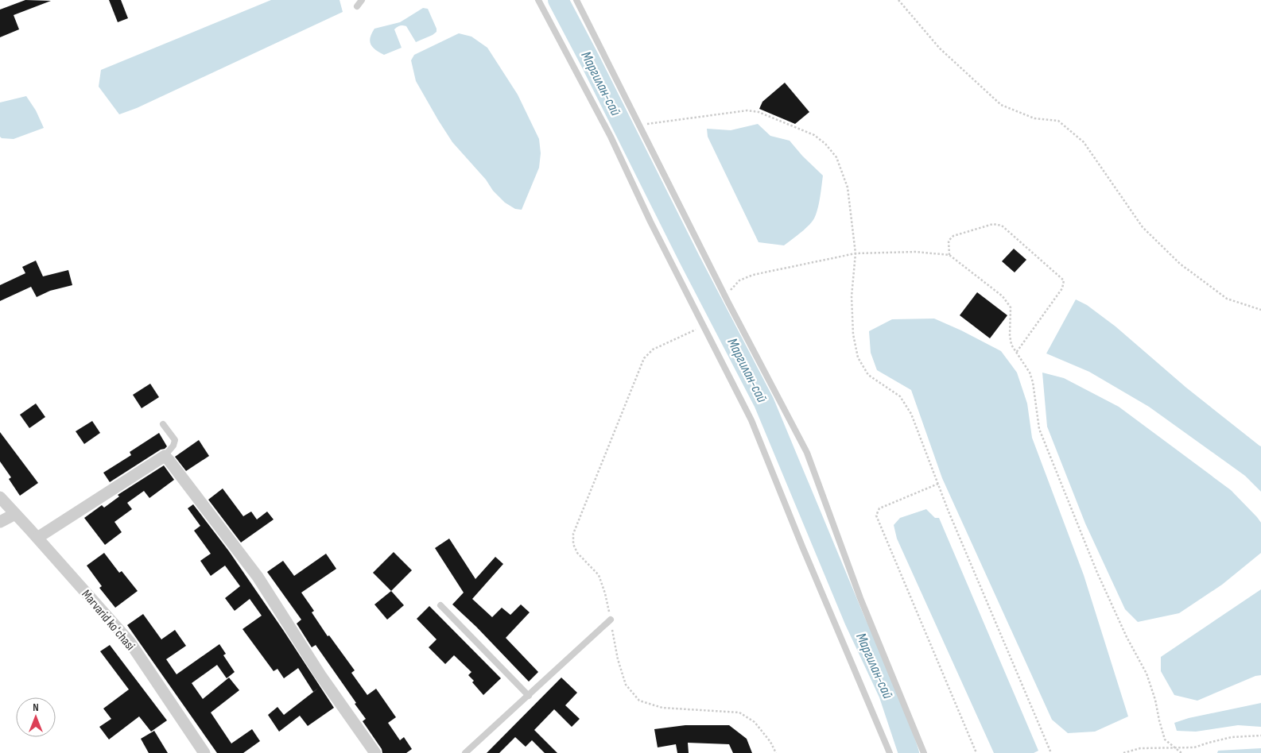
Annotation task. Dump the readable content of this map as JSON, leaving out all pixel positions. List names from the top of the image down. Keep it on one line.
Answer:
{"streets":{"street":["Marvarid koʻchasi"]},"water":["Маргилан-сай"],"north":"top"}
